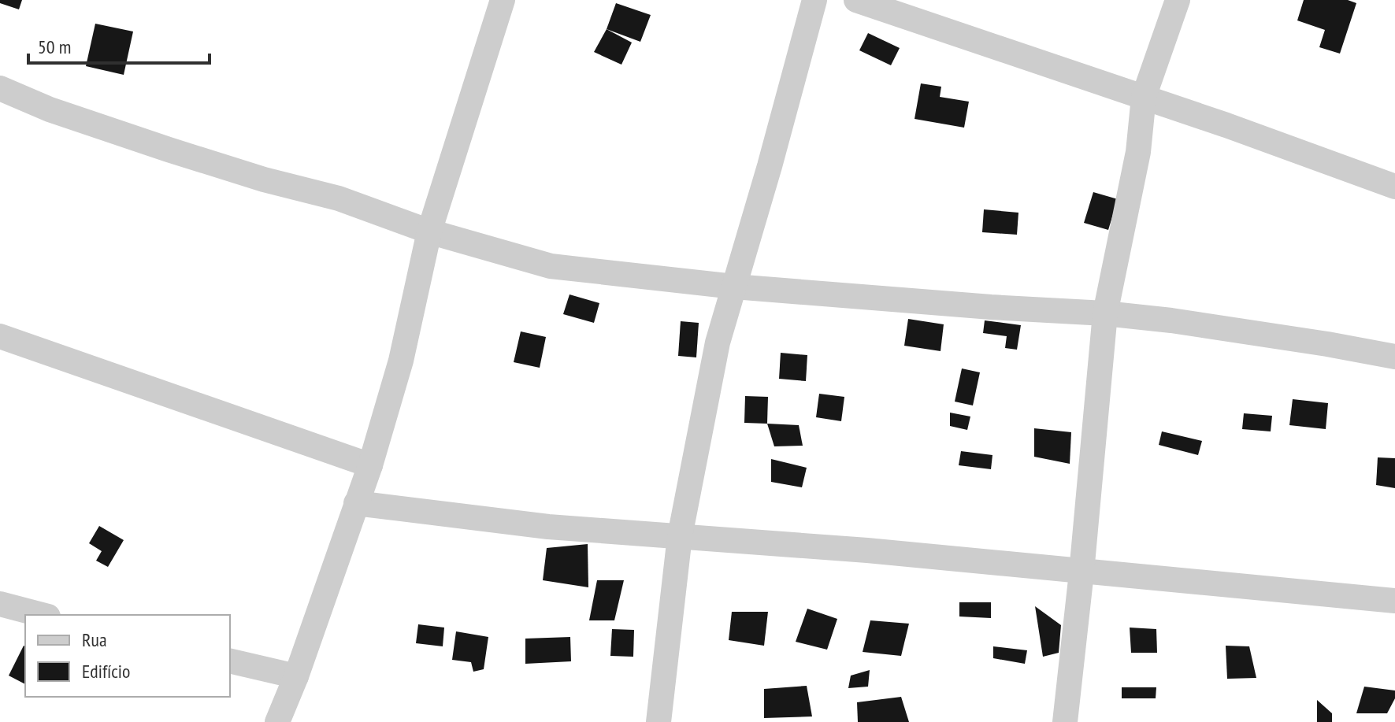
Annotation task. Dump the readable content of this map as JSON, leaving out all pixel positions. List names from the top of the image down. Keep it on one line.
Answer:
{"legend":["Rua","Edifício"],"scale_bar":"50 m"}
